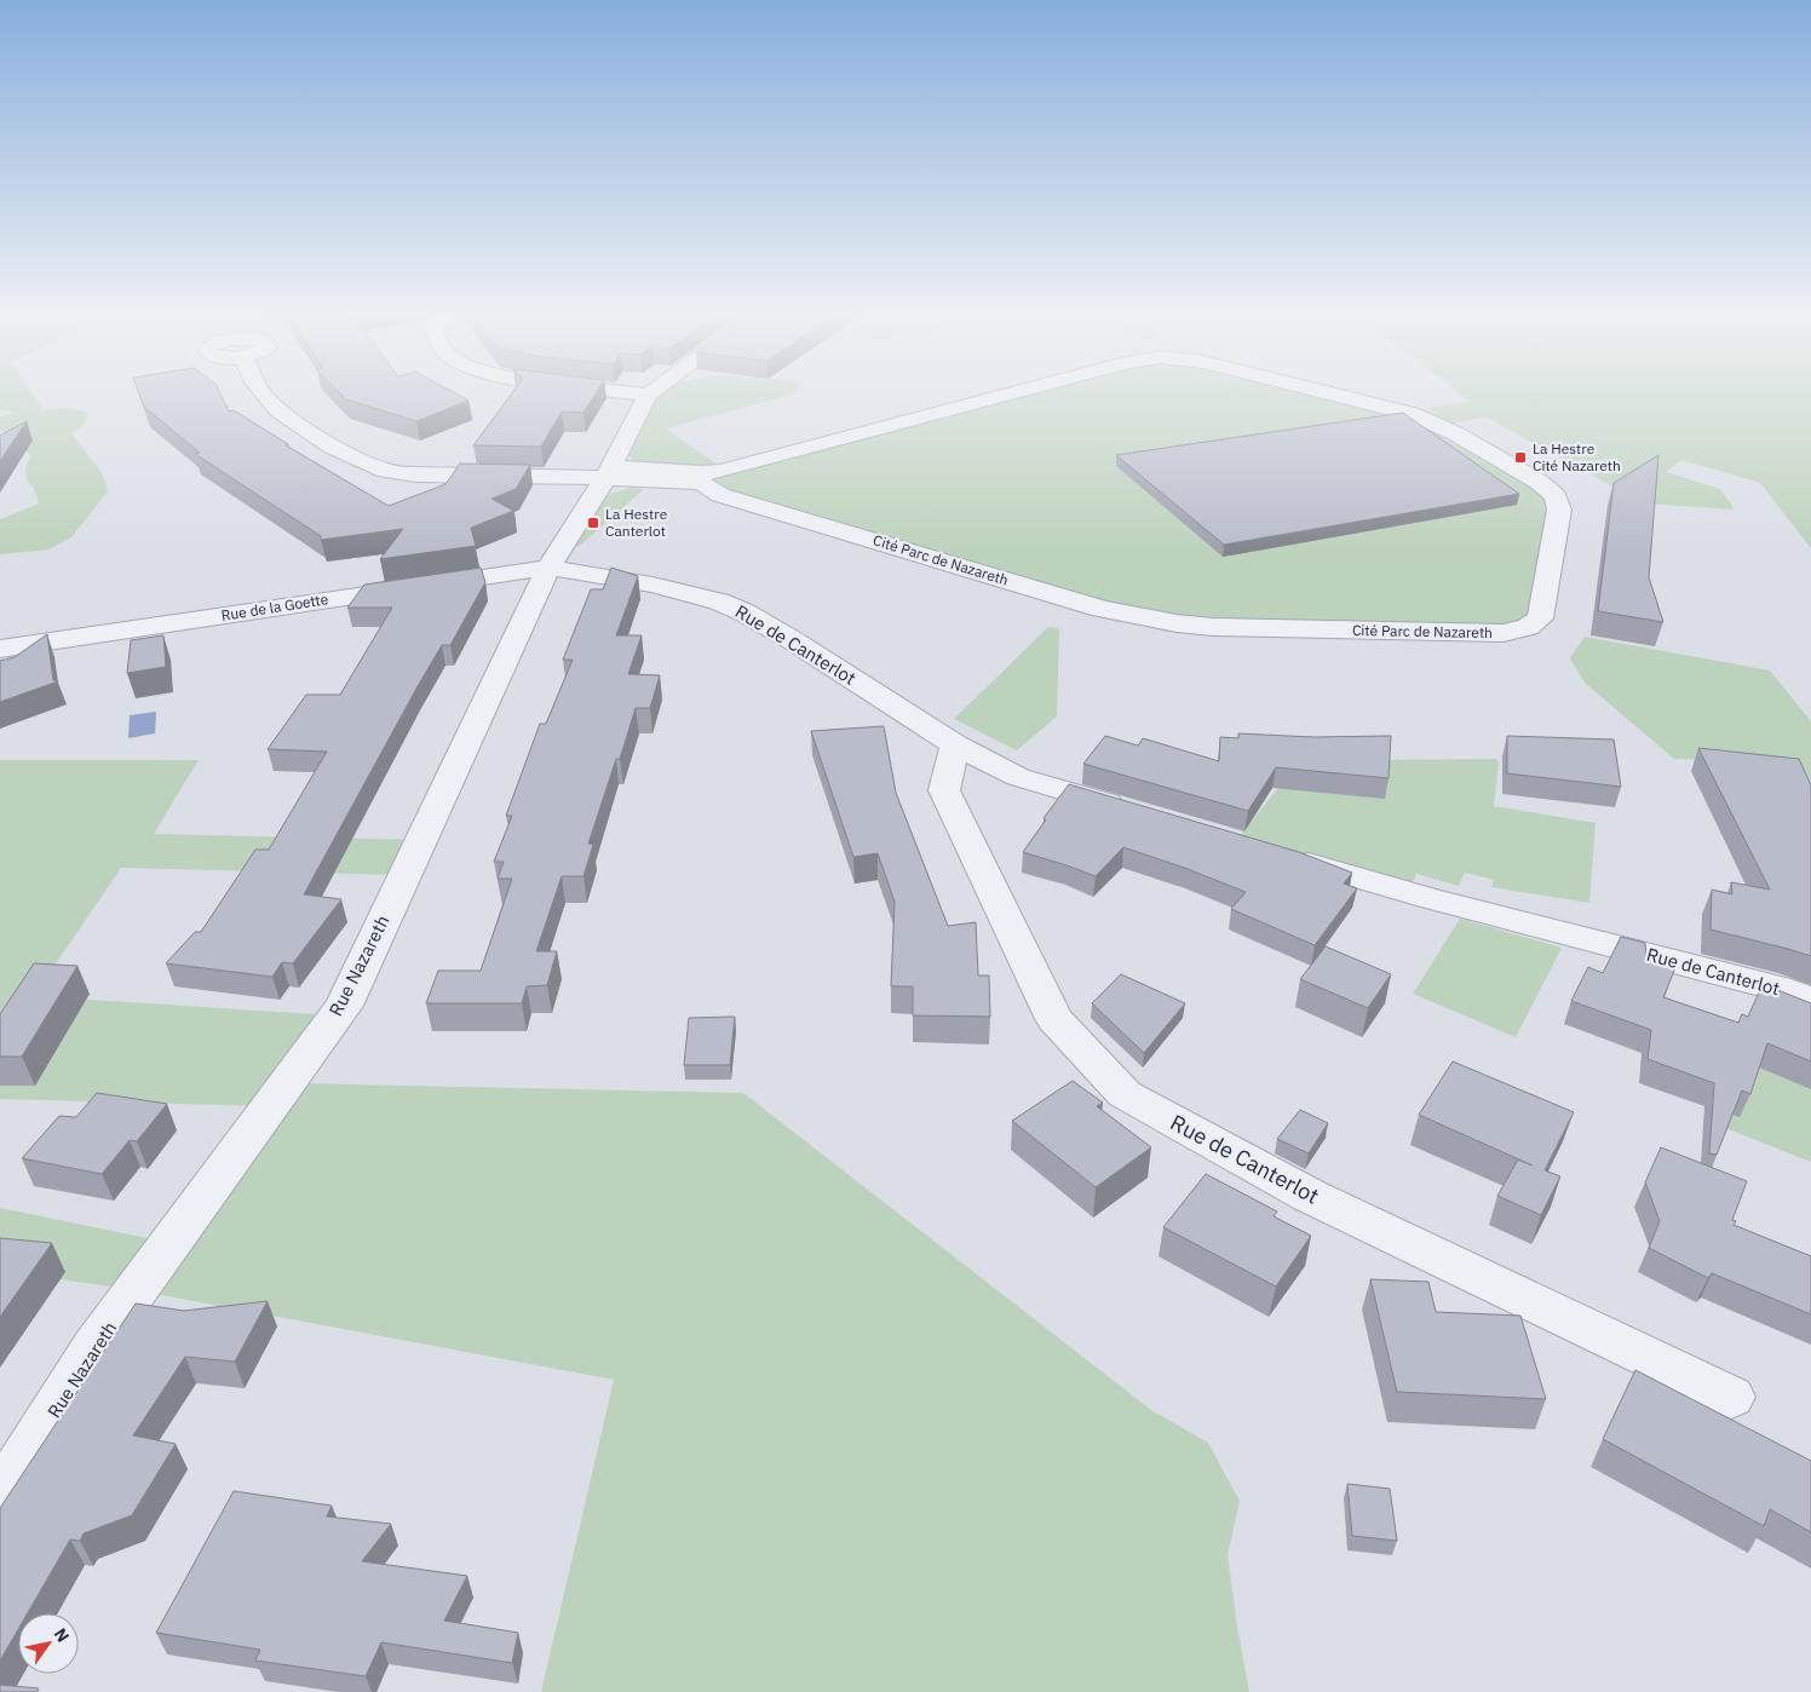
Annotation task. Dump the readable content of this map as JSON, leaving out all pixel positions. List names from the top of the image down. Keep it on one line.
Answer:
{"streets":{"street":["Cité Parc de Nazareth","Rue de la Goette","Rue de Canterlot","Rue Nazareth"]},"crossings":[["Cité Parc de Nazareth","Rue Nazareth"],["Rue de la Goette","Rue de Canterlot"],["Rue de la Goette","Rue Nazareth"],["Rue de Canterlot","Rue Nazareth"]],"places":{"transit":["La Hestre Cité Nazareth","La Hestre Canterlot"]},"north":"top right"}
